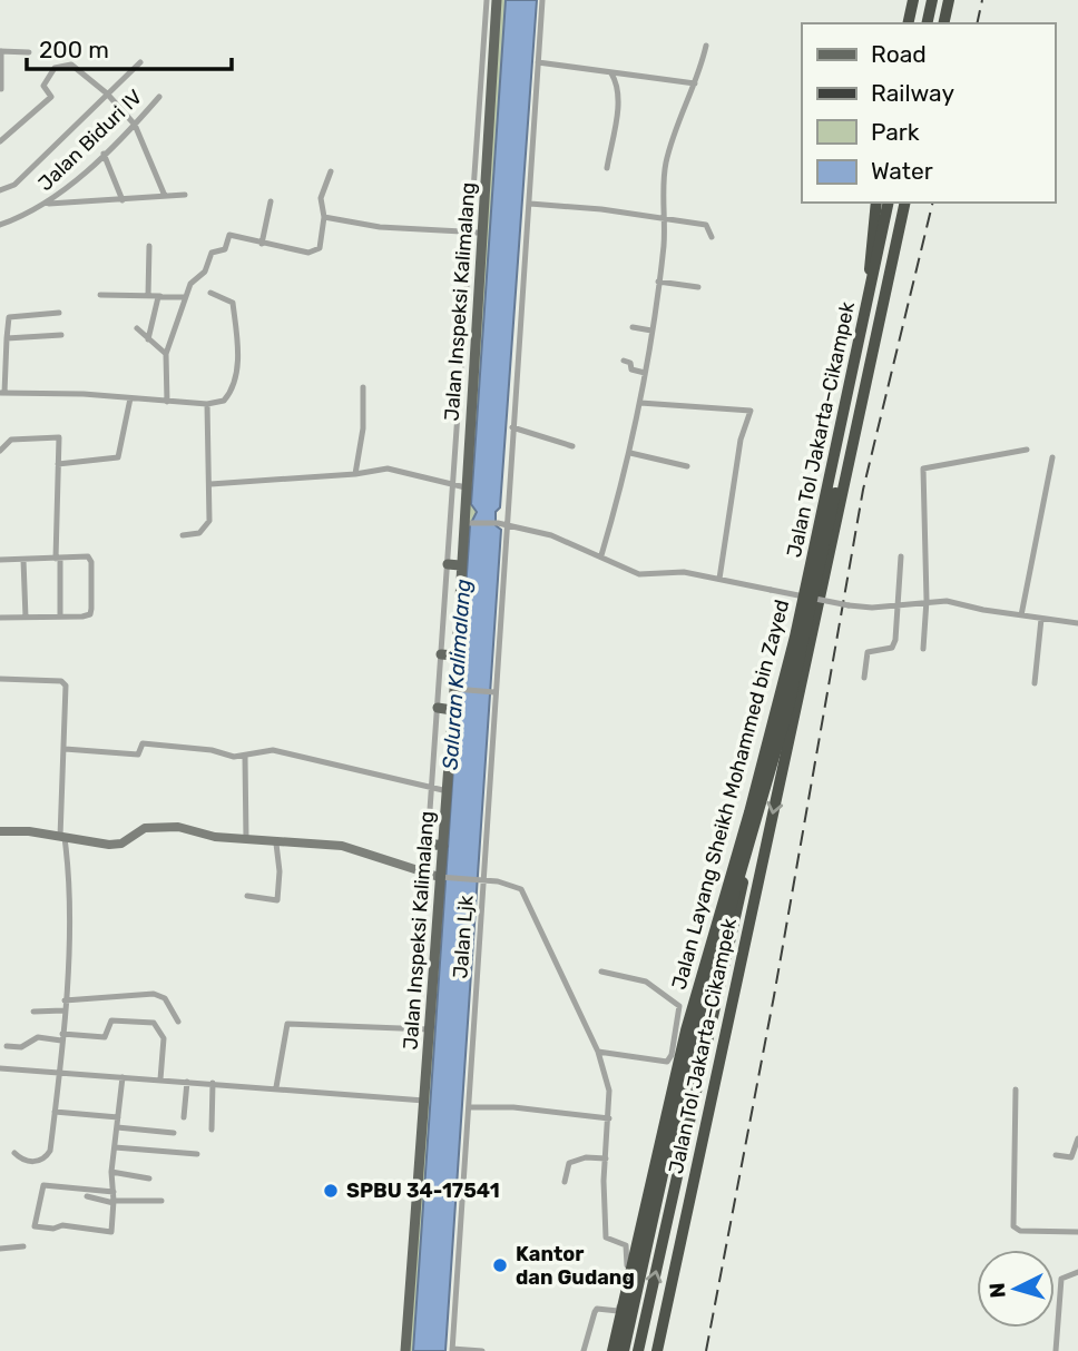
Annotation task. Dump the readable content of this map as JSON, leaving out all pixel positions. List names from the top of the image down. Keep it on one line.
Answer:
{"streets":{"highway":["Jalan Tol Jakarta–Cikampek","Jalan Layang Sheikh Mohammed bin Zayed"],"main road":["Jalan Inspeksi Kalimalang"],"street":["Jalan Biduri IV","Jalan Ljk"]},"water":["Saluran Kalimalang"],"places":["SPBU 34-17541","Kantor dan Gudang"],"legend":["Road","Railway","Park","Water"],"scale_bar":"200 m","north":"left"}
